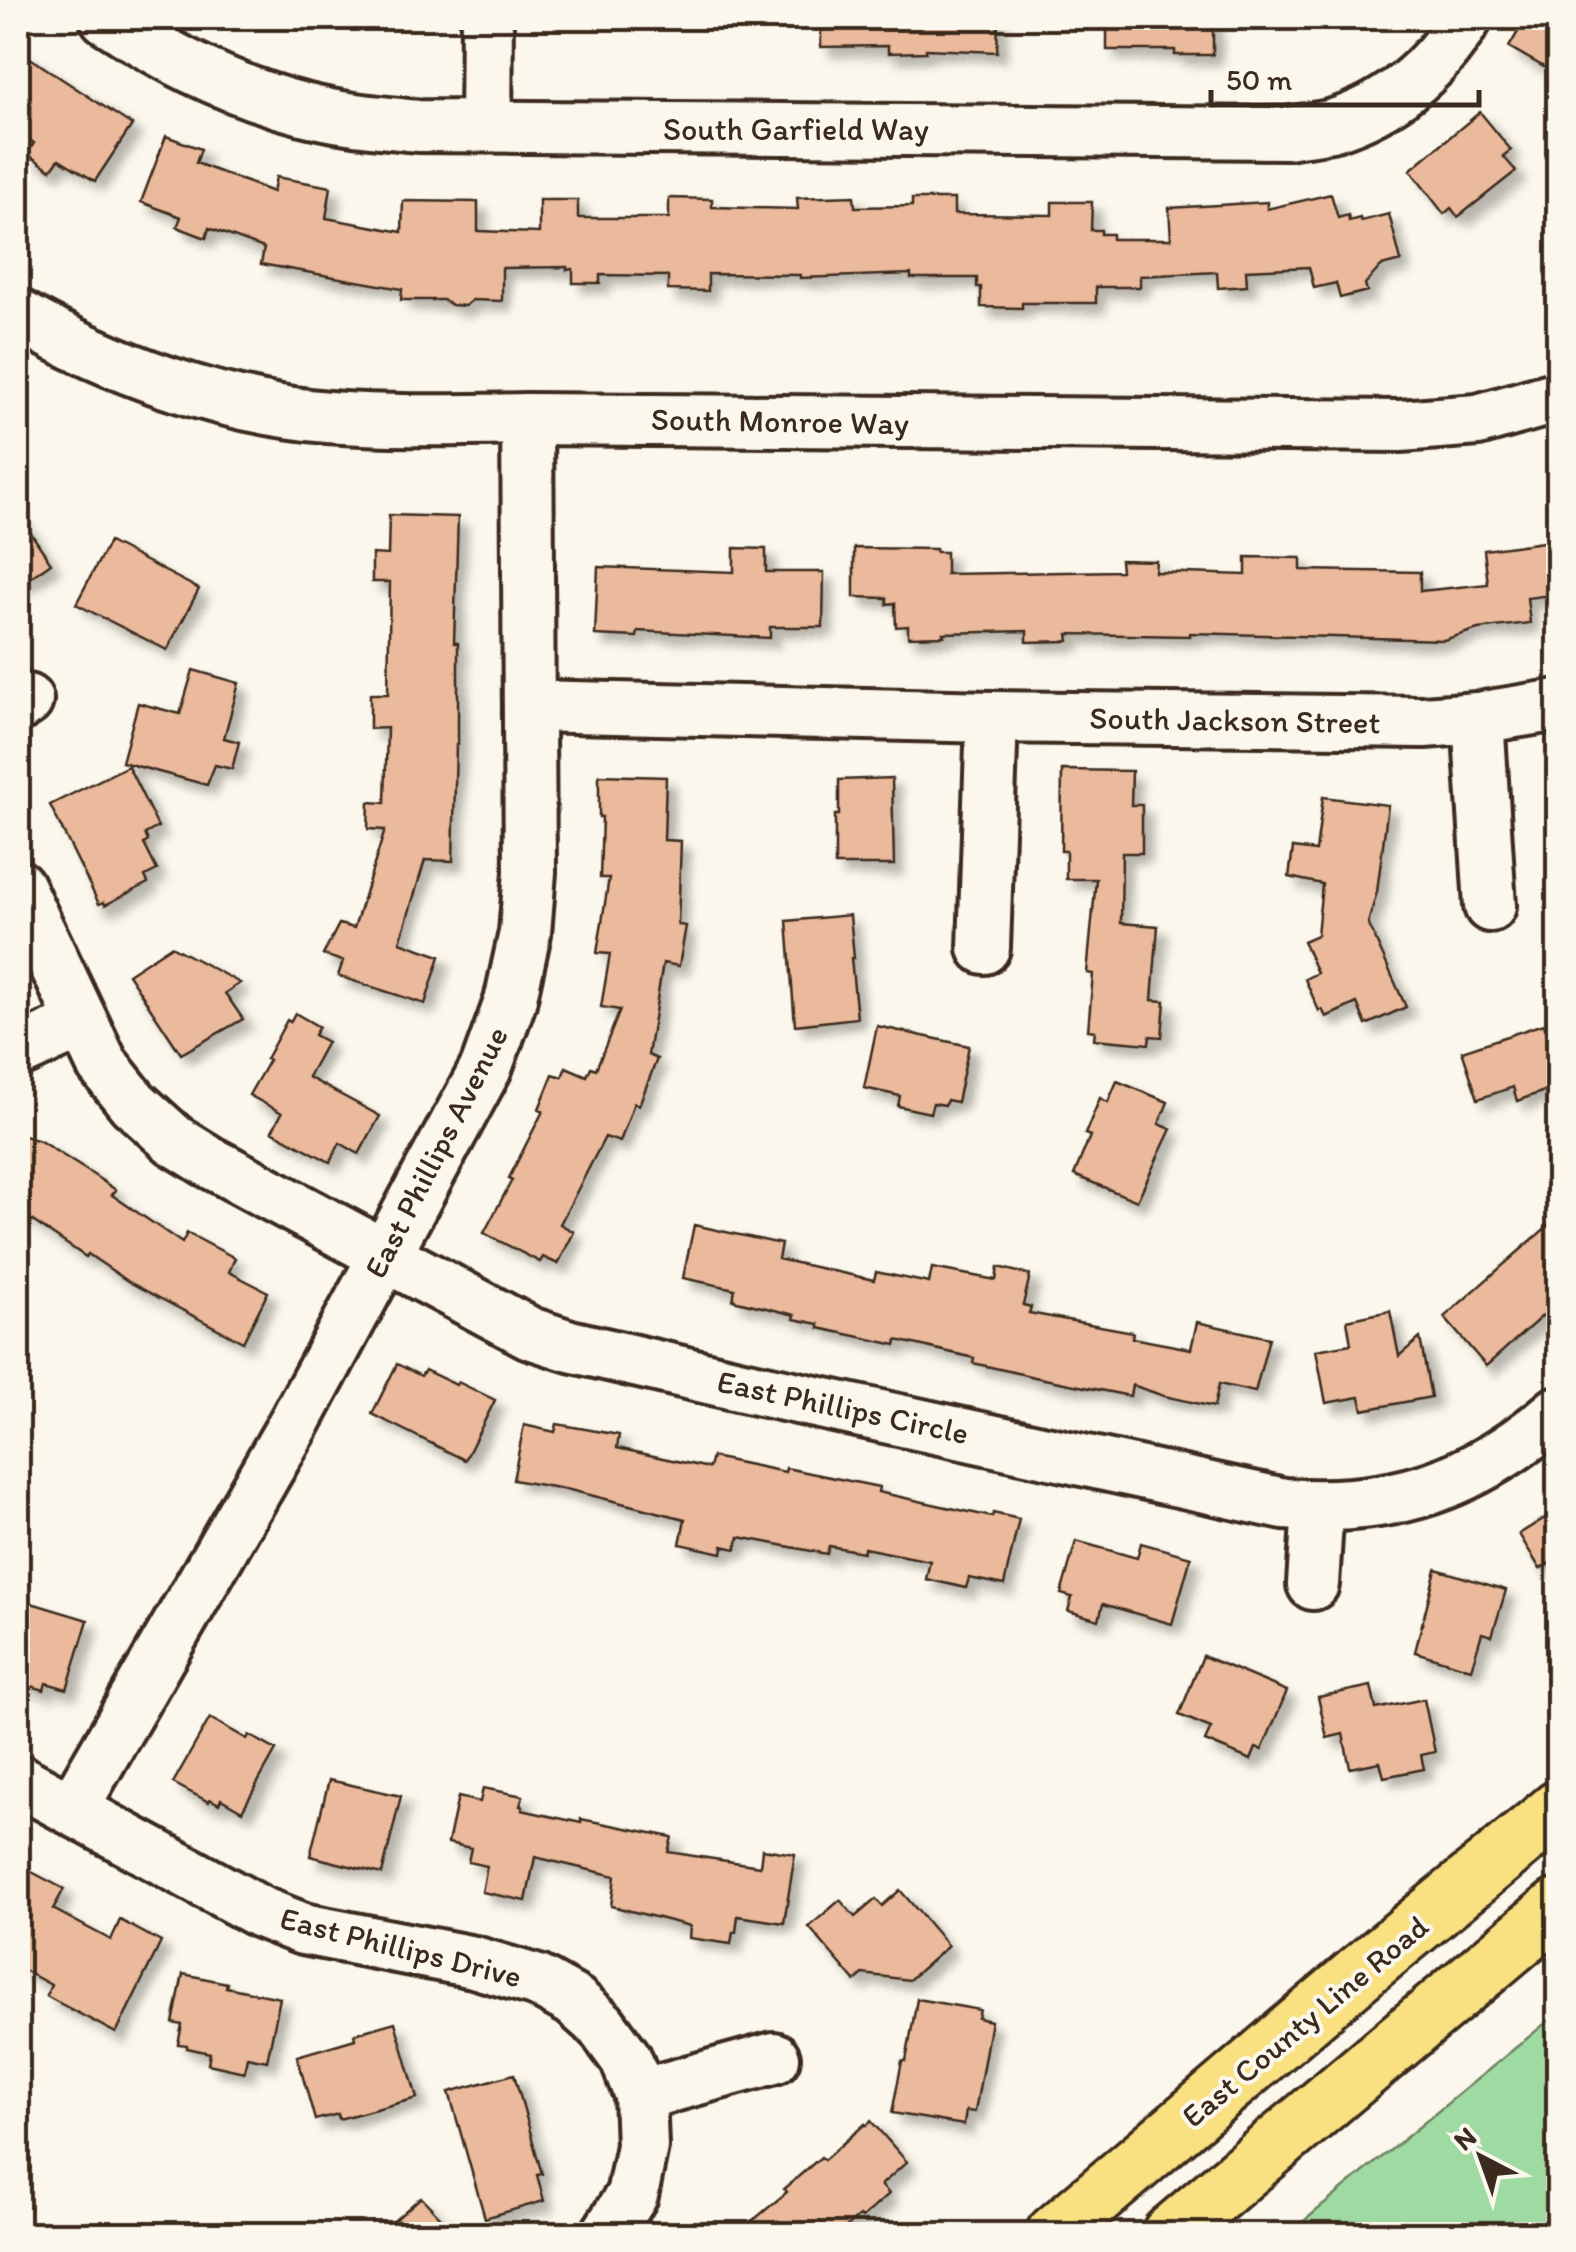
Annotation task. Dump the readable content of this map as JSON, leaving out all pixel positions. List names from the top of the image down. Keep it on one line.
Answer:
{"streets":{"main road":["East County Line Road"],"street":["South Garfield Way","South Monroe Way","South Jackson Street","East Phillips Avenue","East Phillips Circle","East Phillips Drive"]},"crossings":[["South Monroe Way","East Phillips Avenue"],["South Jackson Street","East Phillips Avenue"],["East Phillips Avenue","East Phillips Circle"],["East Phillips Avenue","East Phillips Drive"]],"scale_bar":"50 m","north":"top left"}
